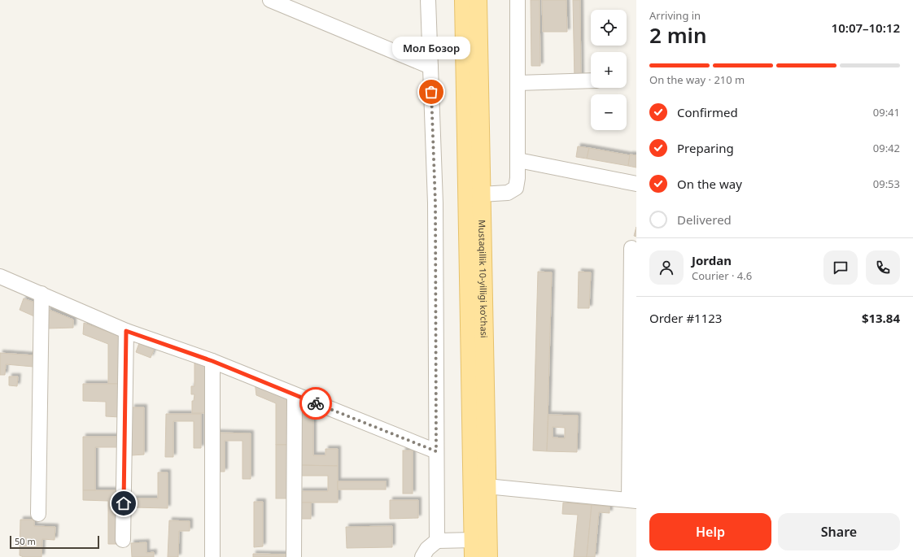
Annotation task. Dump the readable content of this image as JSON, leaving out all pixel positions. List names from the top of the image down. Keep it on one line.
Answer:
{"streets":{"main road":["Mustaqillik 10-yilligi ko'chasi"]},"places":["Мол Бозор"],"scale_bar":"50 m","page":{"heading":["2 min","Arriving in","10:07–10:12"],"panel":["Jordan","Courier · 4.6","Order #1123","$13.84"],"map_buttons":["+","−"],"bubble":"Мол Бозор","bar":"On the way · 210 m","list":[["Confirmed","09:41"],["Preparing","09:42"],["On the way","09:53"],"Delivered"],"buttons":["Help","Share"],"scale":"50 m"}}
